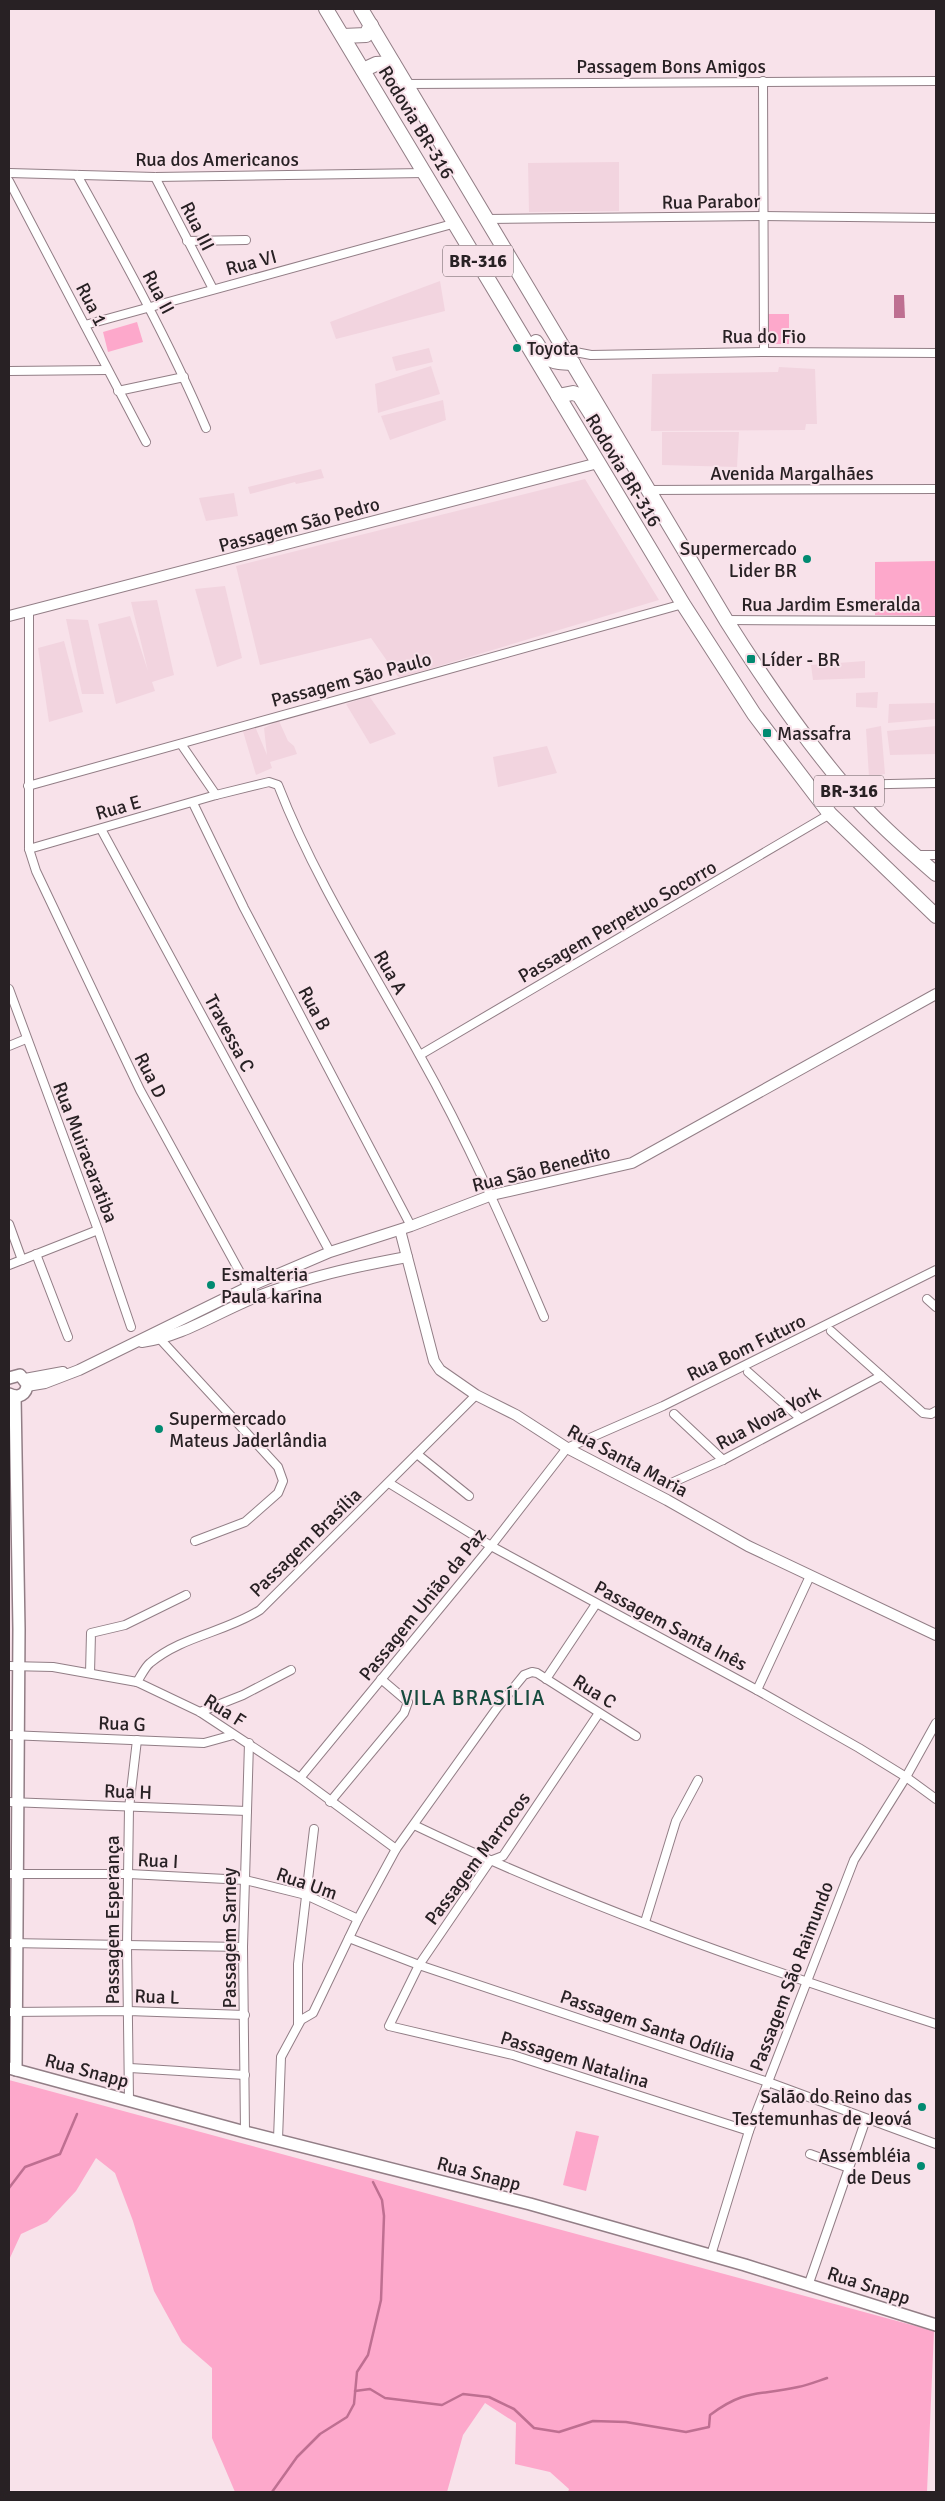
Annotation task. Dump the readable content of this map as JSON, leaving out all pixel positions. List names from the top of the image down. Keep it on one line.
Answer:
{"streets":{"highway":["Rodovia BR-316","BR-316"],"main road":["Rua Snapp"],"street":["Passagem Bons Amigos","Rua dos Americanos","Rua Parabor","Rua III","Rua VI","Rua II","Rua 1","Rua do Fio","Avenida Margalhães","Passagem São Pedro","Rua Jardim Esmeralda","Passagem São Paulo","Rua E","Passagem Perpetuo Socorro","Rua A","Rua B","Travessa C","Rua D","Rua Muiracaratiba","Rua São Benedito","Rua Bom Futuro","Rua Nova York","Rua Santa Maria","Passagem Brasília","Passagem União da Paz","Passagem Santa Inês","Rua C","Rua F","Rua G","Rua H","Passagem Marrocos","Rua I","Rua Um","Passagem Esperança","Passagem Sarney","Passagem São Raimundo","Rua L","Passagem Santa Odília","Passagem Natalina"]},"crossings":[["Passagem Bons Amigos","Rodovia BR-316"],["Rodovia BR-316","Rua dos Americanos"],["Rodovia BR-316","Rua Parabor"],["Rodovia BR-316","BR-316"],["Rodovia BR-316","Rua VI"],["Rodovia BR-316","Rua do Fio"],["Rodovia BR-316","Avenida Margalhães"],["Rodovia BR-316","Passagem São Pedro"],["Rodovia BR-316","Rua Jardim Esmeralda"],["Rodovia BR-316","Passagem São Paulo"],["Rodovia BR-316","Passagem Perpetuo Socorro"],["Rua dos Americanos","Rua III"],["Rua dos Americanos","Rua II"],["Rua III","Rua VI"],["Rua VI","Rua II"],["Rua VI","Rua 1"],["Passagem São Pedro","Rua D"],["Passagem São Paulo","Rua D"],["Rua E","Rua A"],["Rua E","Rua B"],["Rua E","Travessa C"],["Rua E","Rua D"],["Passagem Perpetuo Socorro","Rua A"],["Rua A","Rua São Benedito"],["Rua B","Rua São Benedito"],["Travessa C","Rua São Benedito"],["Rua D","Rua São Benedito"],["Rua São Benedito","Rua Santa Maria"],["Rua Bom Futuro","Rua Santa Maria"],["Rua Bom Futuro","Passagem União da Paz"],["Rua Santa Maria","Passagem Brasília"],["Rua Santa Maria","Passagem União da Paz"],["Passagem Brasília","Passagem Santa Inês"],["Passagem Brasília","Rua F"],["Passagem União da Paz","Passagem Santa Inês"],["Passagem União da Paz","Rua F"],["Passagem Santa Inês","Passagem São Raimundo"],["Rua C","Passagem Marrocos"],["Rua F","Rua G"],["Rua F","Passagem Sarney"],["Rua G","Passagem Esperança"],["Rua H","Passagem Esperança"],["Rua H","Passagem Sarney"],["Passagem Marrocos","Passagem Santa Odília"],["Passagem Marrocos","Passagem Natalina"],["Rua I","Rua Um"],["Rua I","Passagem Esperança"],["Rua I","Passagem Sarney"],["Rua Um","Passagem Sarney"],["Passagem Esperança","Rua L"],["Passagem Esperança","Rua Snapp"],["Passagem Sarney","Rua L"],["Passagem Sarney","Rua Snapp"],["Passagem São Raimundo","Passagem Santa Odília"],["Passagem São Raimundo","Passagem Natalina"],["Passagem São Raimundo","Rua Snapp"]],"districts":["VILA BRASÍLIA"],"places":{"other":["Toyota","Supermercado Lider BR","Esmalteria Paula karina","Supermercado Mateus Jaderlândia","Salão do Reino das Testemunhas de Jeová","Assembléia de Deus"],"transit":["Líder - BR","Massafra"]}}
